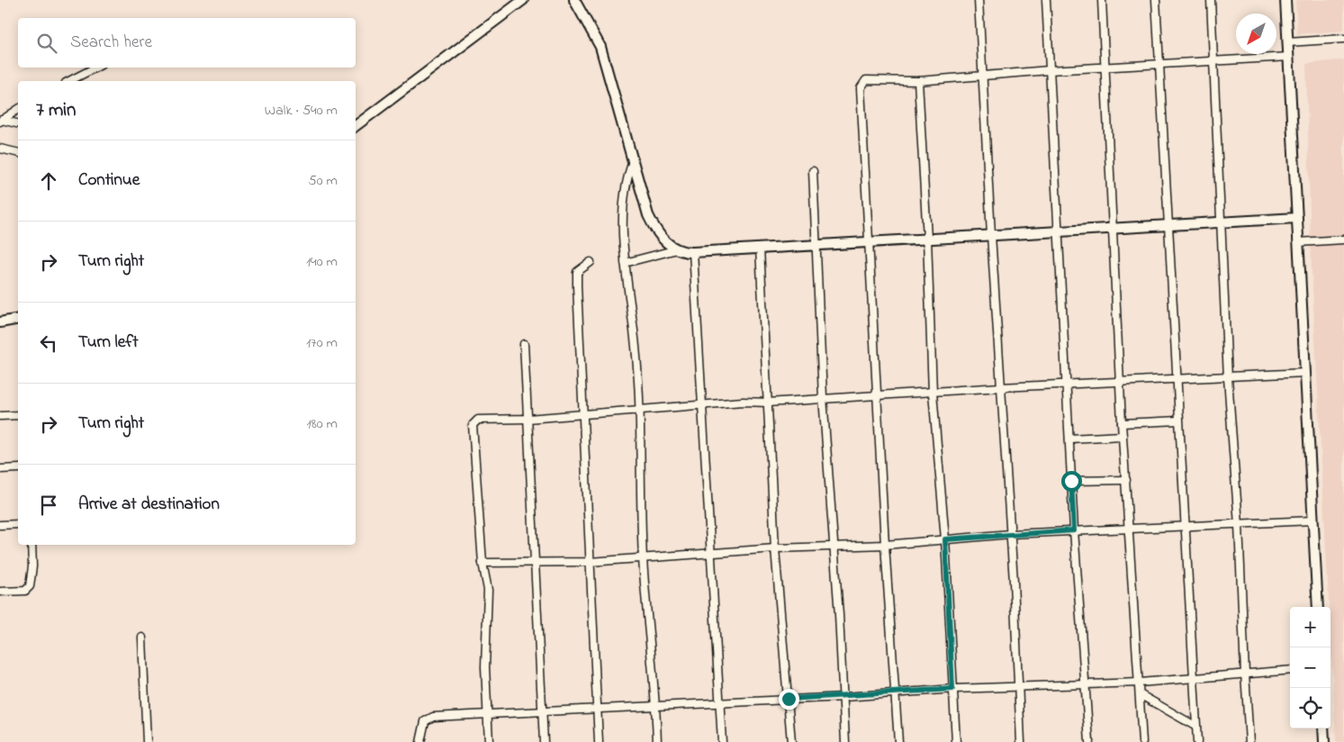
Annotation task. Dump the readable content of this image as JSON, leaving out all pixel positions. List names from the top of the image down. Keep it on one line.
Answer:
{"north":"bottom left","page":{"search":"Search here","heading":["7 min","Walk · 540 m"],"list":[["Continue","50 m"],["Turn right","140 m"],["Turn left","170 m"],["Turn right","180 m"],"Arrive at destination"],"map_buttons":["+","−"]}}
